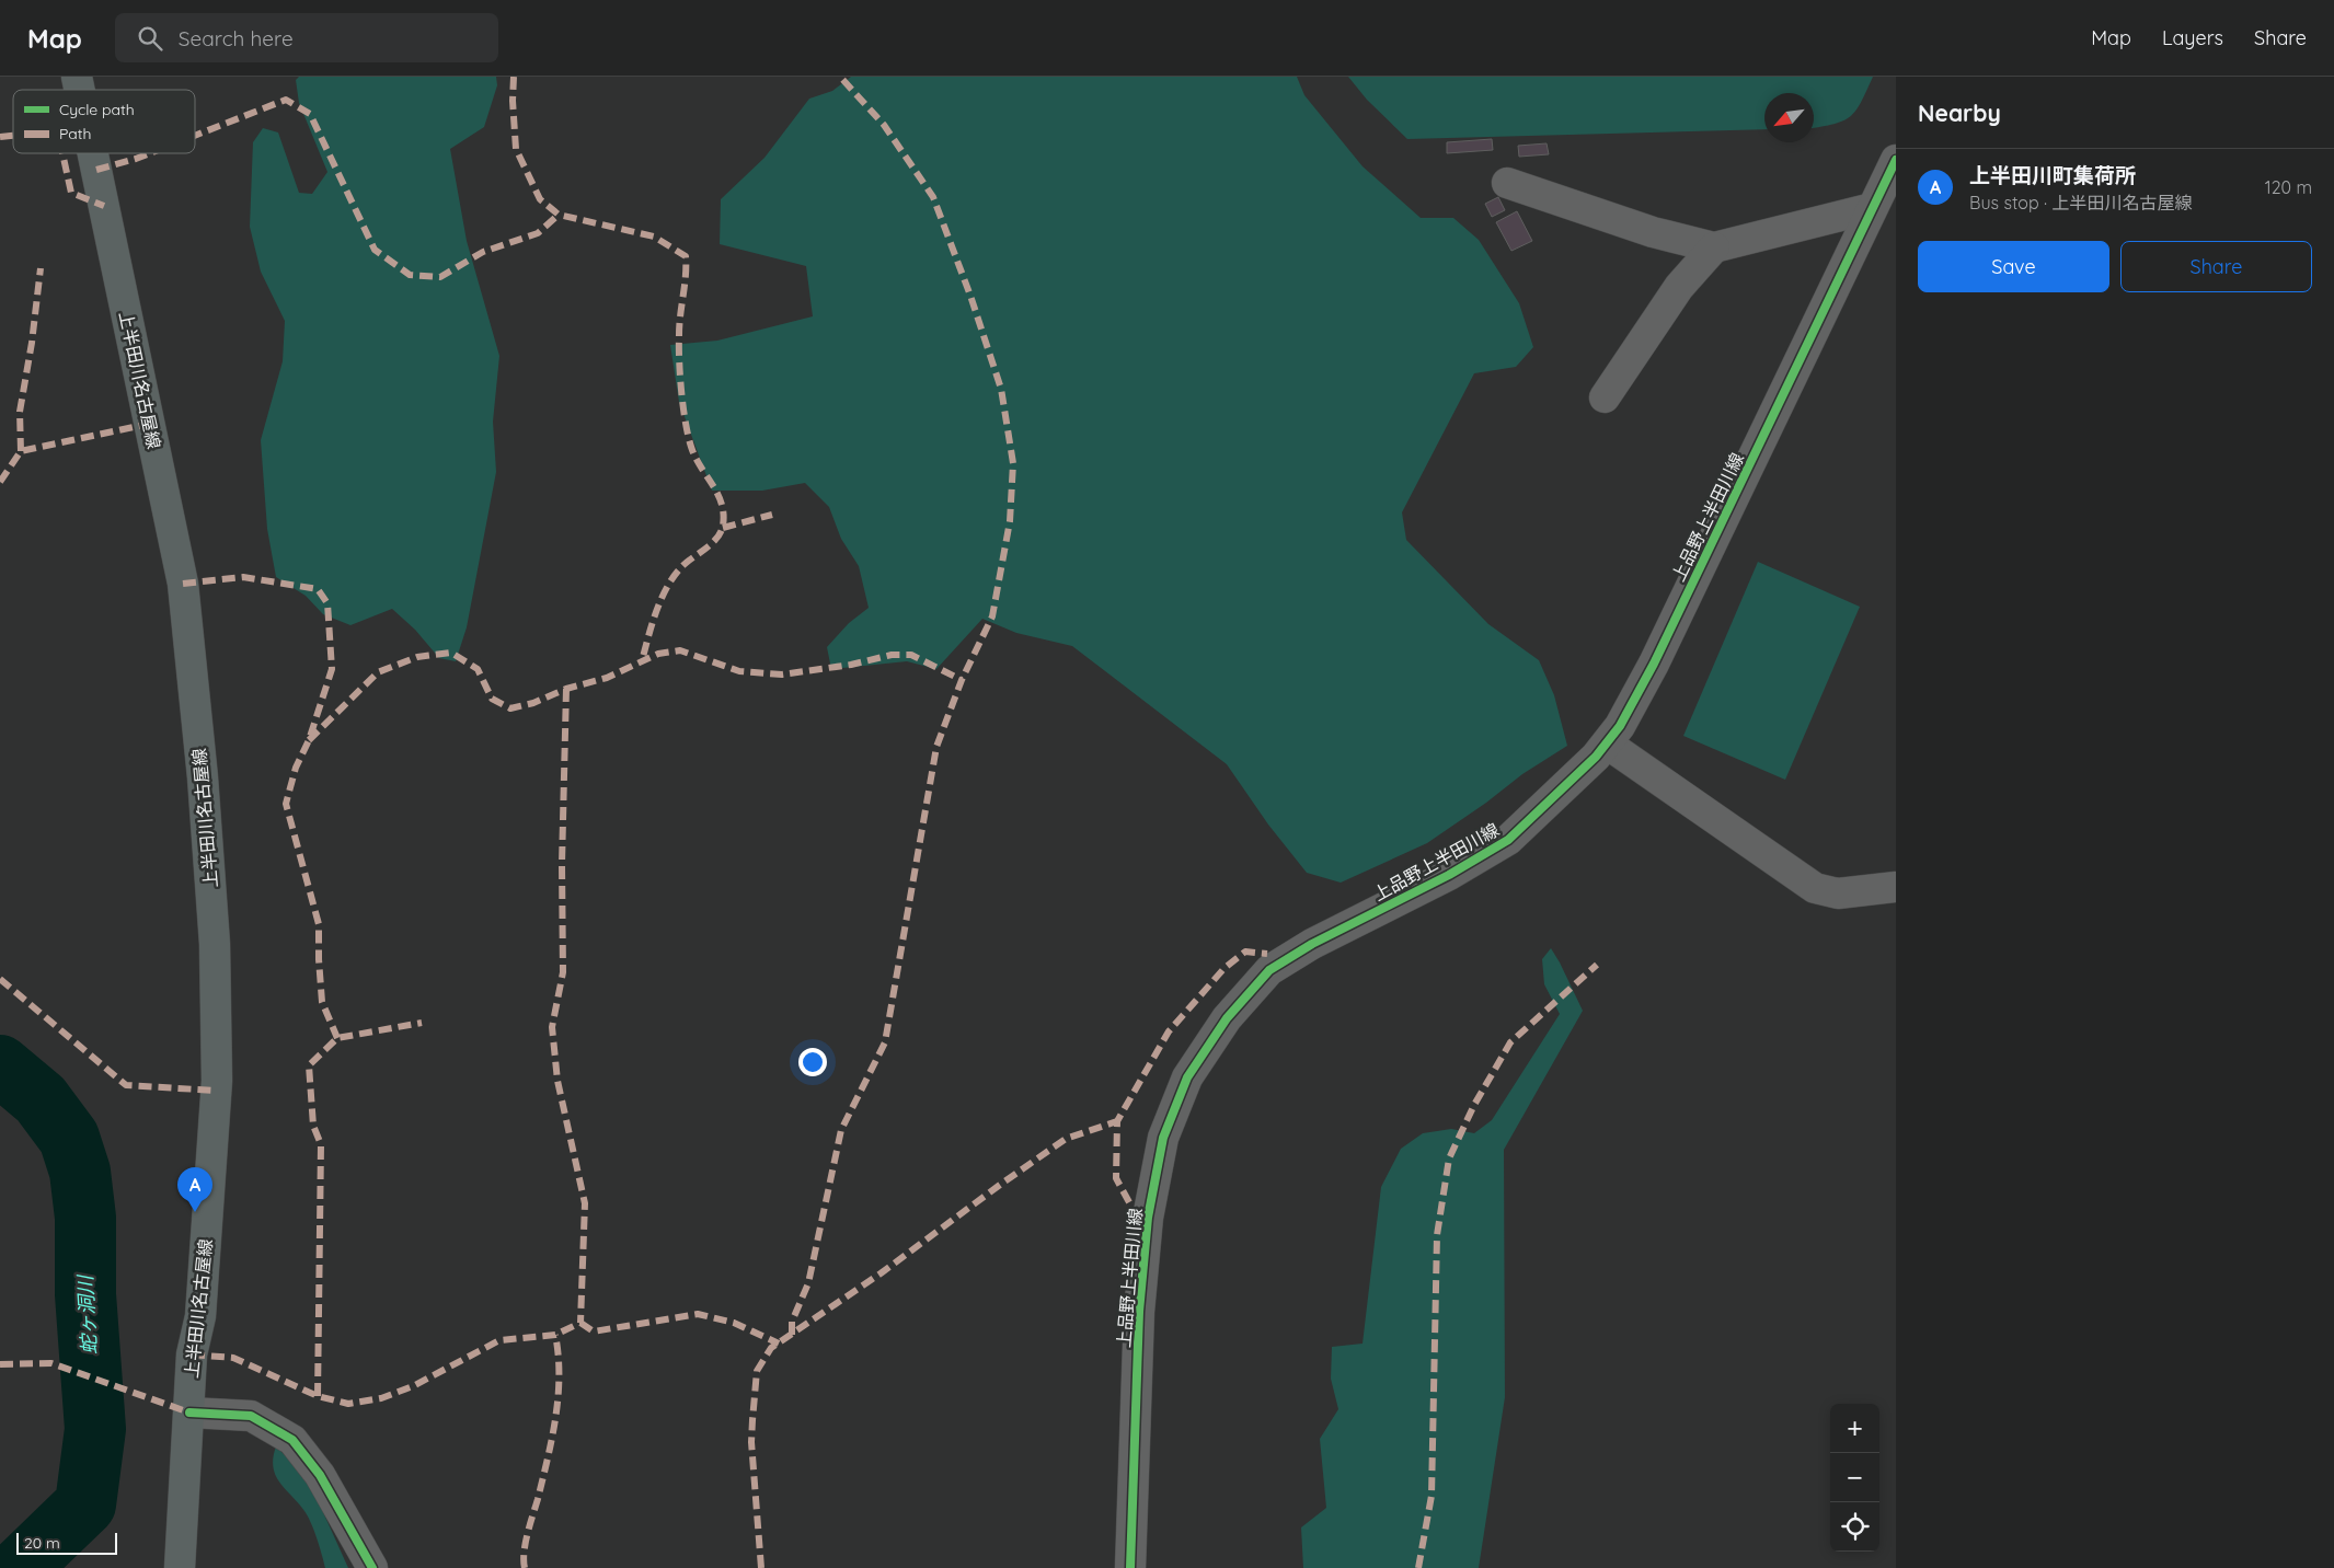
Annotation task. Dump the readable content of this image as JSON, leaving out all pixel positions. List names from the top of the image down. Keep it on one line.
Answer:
{"streets":{"main road":["上半田川名古屋線"],"street":["上品野上半田川線"]},"water":["蛇ヶ洞川"],"legend":["Cycle path","Path"],"scale_bar":"20 m","north":"bottom left","page":{"header":"Map","search":"Search here","nav":["Map","Layers","Share"],"heading":"Nearby","list":[{"mark":"A","name":"上半田川町集荷所","note":"Bus stop · 上半田川名古屋線","value":"120 m"}],"buttons":["Save","Share"],"pins":"A","map_buttons":["+","−"],"scale":"20 m"}}
